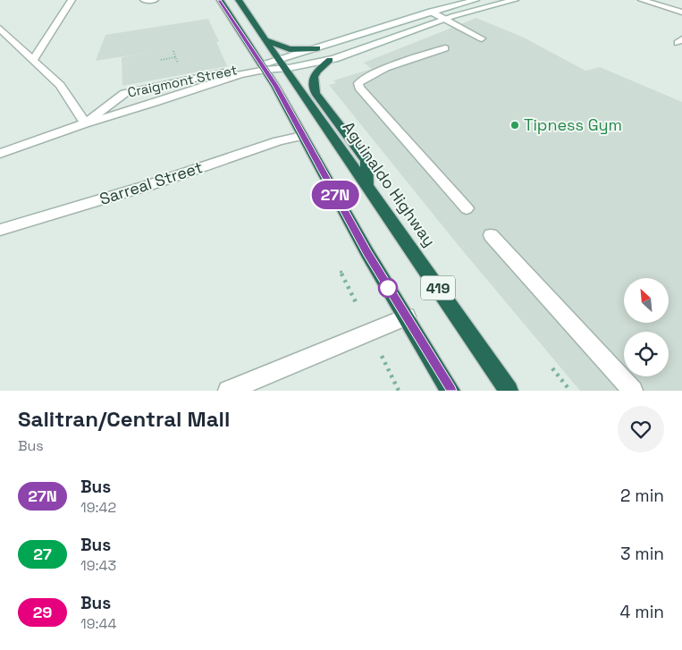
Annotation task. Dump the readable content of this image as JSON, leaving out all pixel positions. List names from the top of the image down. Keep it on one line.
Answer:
{"streets":{"highway":["Aguinaldo Highway","419"],"street":["Craigmont Street","Sarreal Street"]},"crossings":[["Craigmont Street","419"],["Sarreal Street","419"]],"places":["Tipness Gym"],"lines":["bus line 27N"],"north":"top left","page":{"on_map":"27N","heading":["Salitran/Central Mall","Bus"],"list":[{"mark":"27N","name":"Bus","note":"19:42","value":"2 min"},{"mark":"27","name":"Bus","note":"19:43","value":"3 min"},{"mark":"29","name":"Bus","note":"19:44","value":"4 min"}]}}
